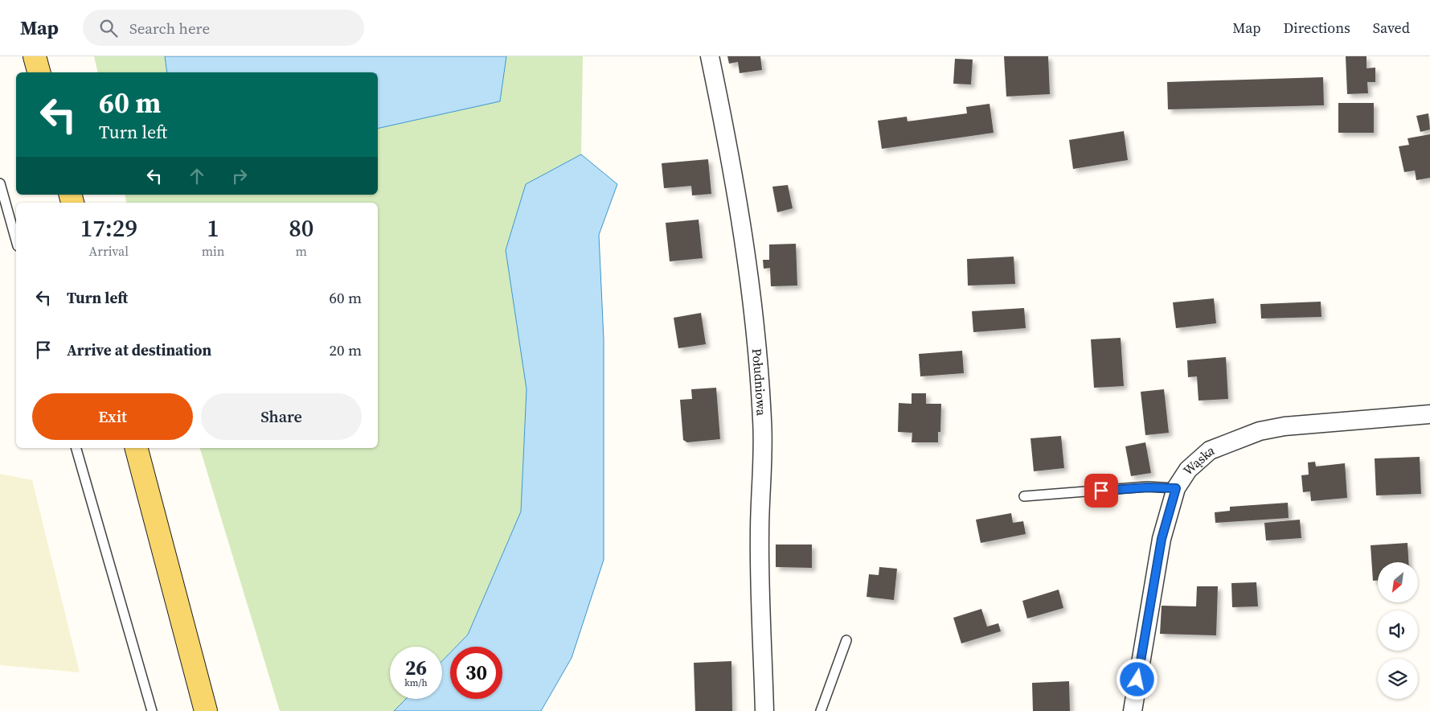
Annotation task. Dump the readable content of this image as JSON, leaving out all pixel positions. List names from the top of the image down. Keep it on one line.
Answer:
{"streets":{"street":["Południowa","Wąska"]},"north":"bottom left","page":{"header":"Map","search":"Search here","nav":["Map","Directions","Saved"],"turn":["60 m","Turn left"],"eta":["17:29","Arrival","1","min","80","m"],"list":[{"name":"Turn left","value":"60 m"},{"name":"Arrive at destination","value":"20 m"}],"buttons":["Exit","Share"],"speed":"26 km/h","limit":"30"}}
